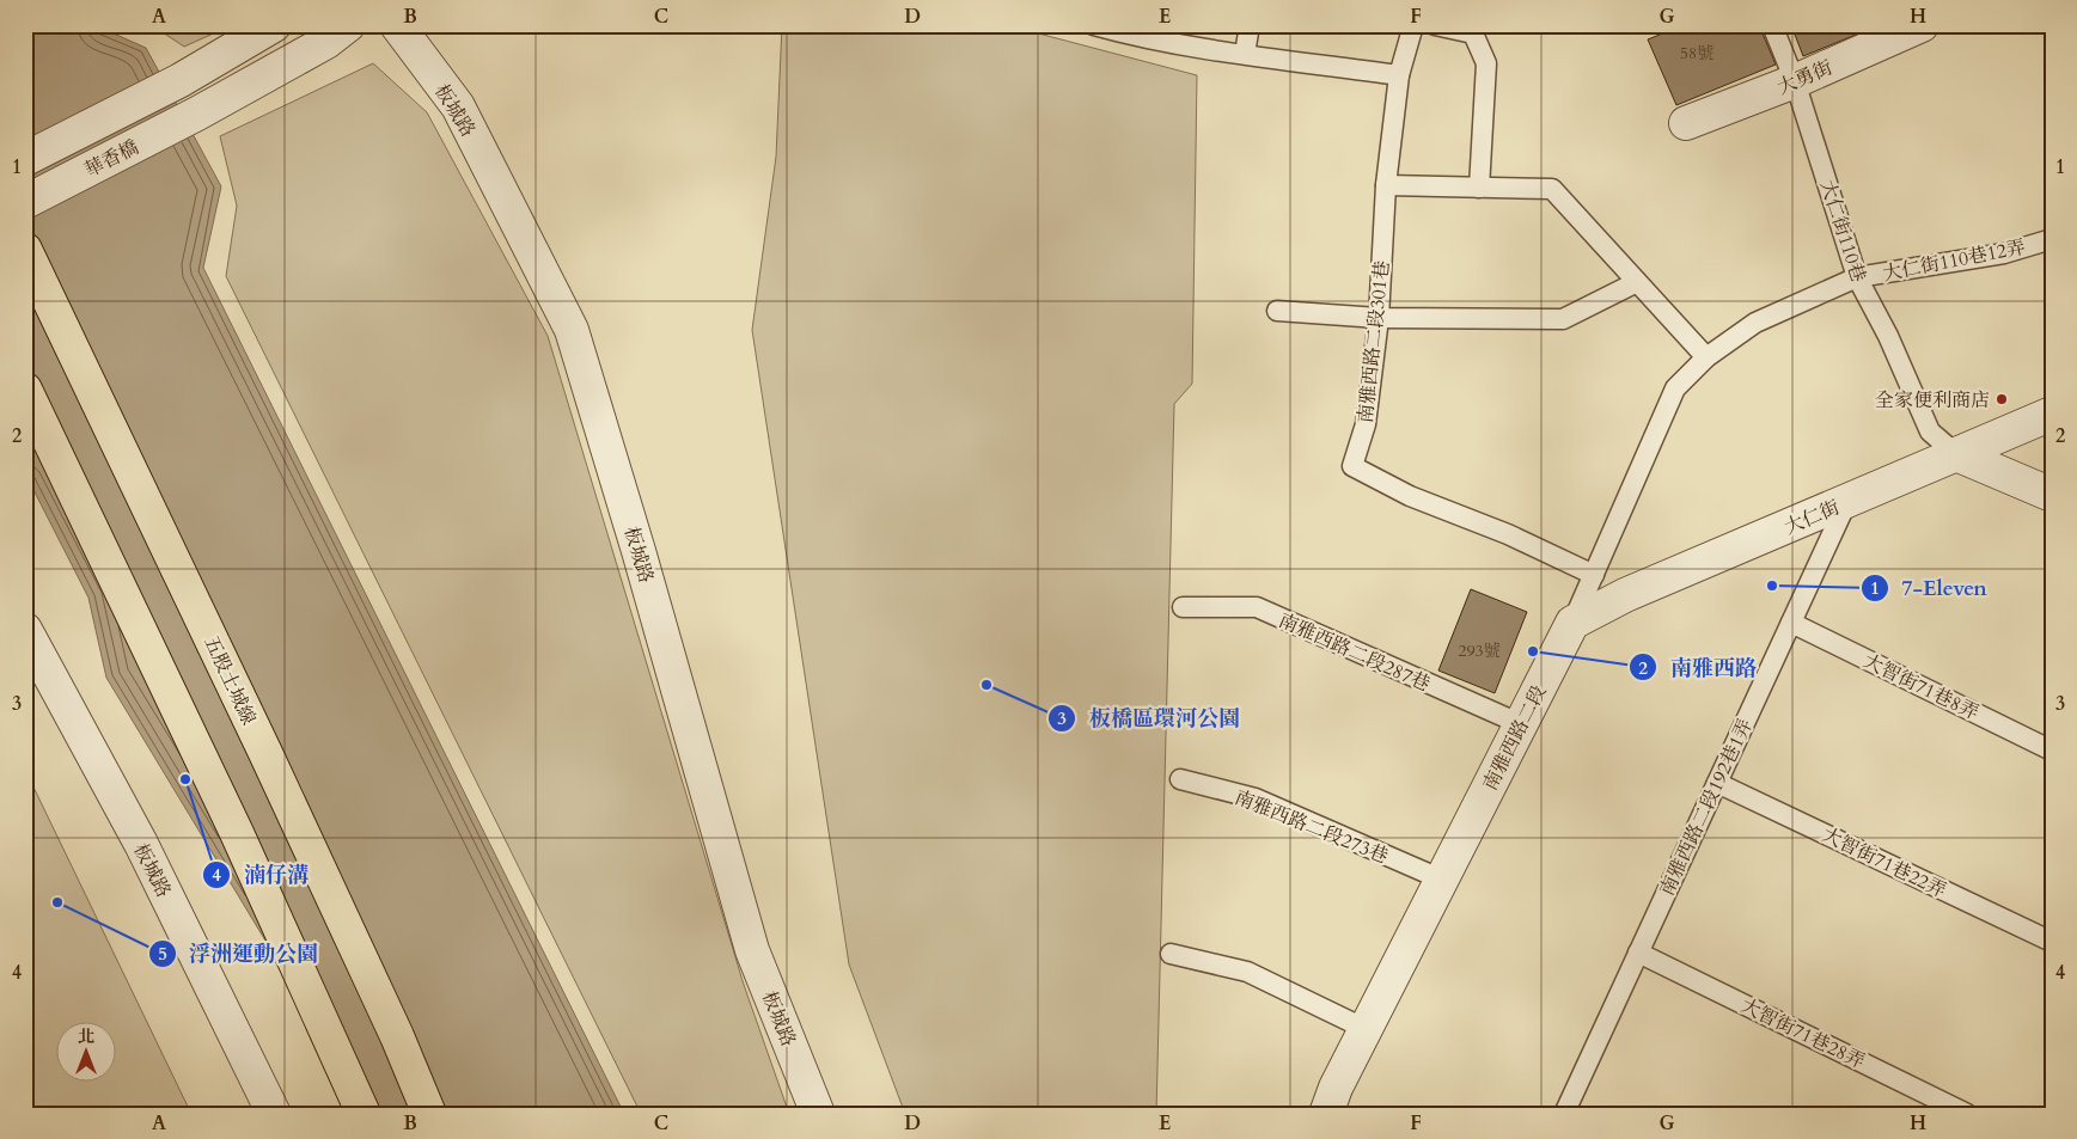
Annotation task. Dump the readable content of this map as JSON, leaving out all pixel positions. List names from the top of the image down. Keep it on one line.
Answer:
{"streets":{"highway":["五股土城線"],"street":["大勇街","板城路","華香橋","大仁街","南雅西路二段"],"lane":["大仁街110巷","大仁街110巷12弄","南雅西路二段301巷","南雅西路二段287巷","大智街71巷8弄","南雅西路二段192巷1弄","南雅西路二段273巷","大智街71巷22弄","大智街71巷28弄"]},"crossings":[["大勇街","大仁街110巷"],["大仁街110巷","大仁街110巷12弄"],["大仁街110巷","大仁街"],["大仁街110巷","南雅西路二段"],["大仁街110巷12弄","南雅西路二段"],["南雅西路二段301巷","南雅西路二段"],["大仁街","南雅西路二段"],["大仁街","南雅西路二段192巷1弄"],["南雅西路二段287巷","南雅西路二段"],["大智街71巷8弄","南雅西路二段192巷1弄"],["南雅西路二段","南雅西路二段273巷"],["南雅西路二段192巷1弄","大智街71巷22弄"],["南雅西路二段192巷1弄","大智街71巷28弄"]],"places":["全家便利商店","7-Eleven","南雅西路","板橋區環河公園","湳仔溝","浮洲運動公園"],"house_numbers":["58號","293號"],"north":"top","grid":{"columns":["A","B","C","D","E","F","G","H"],"rows":["1","2","3","4"]}}
